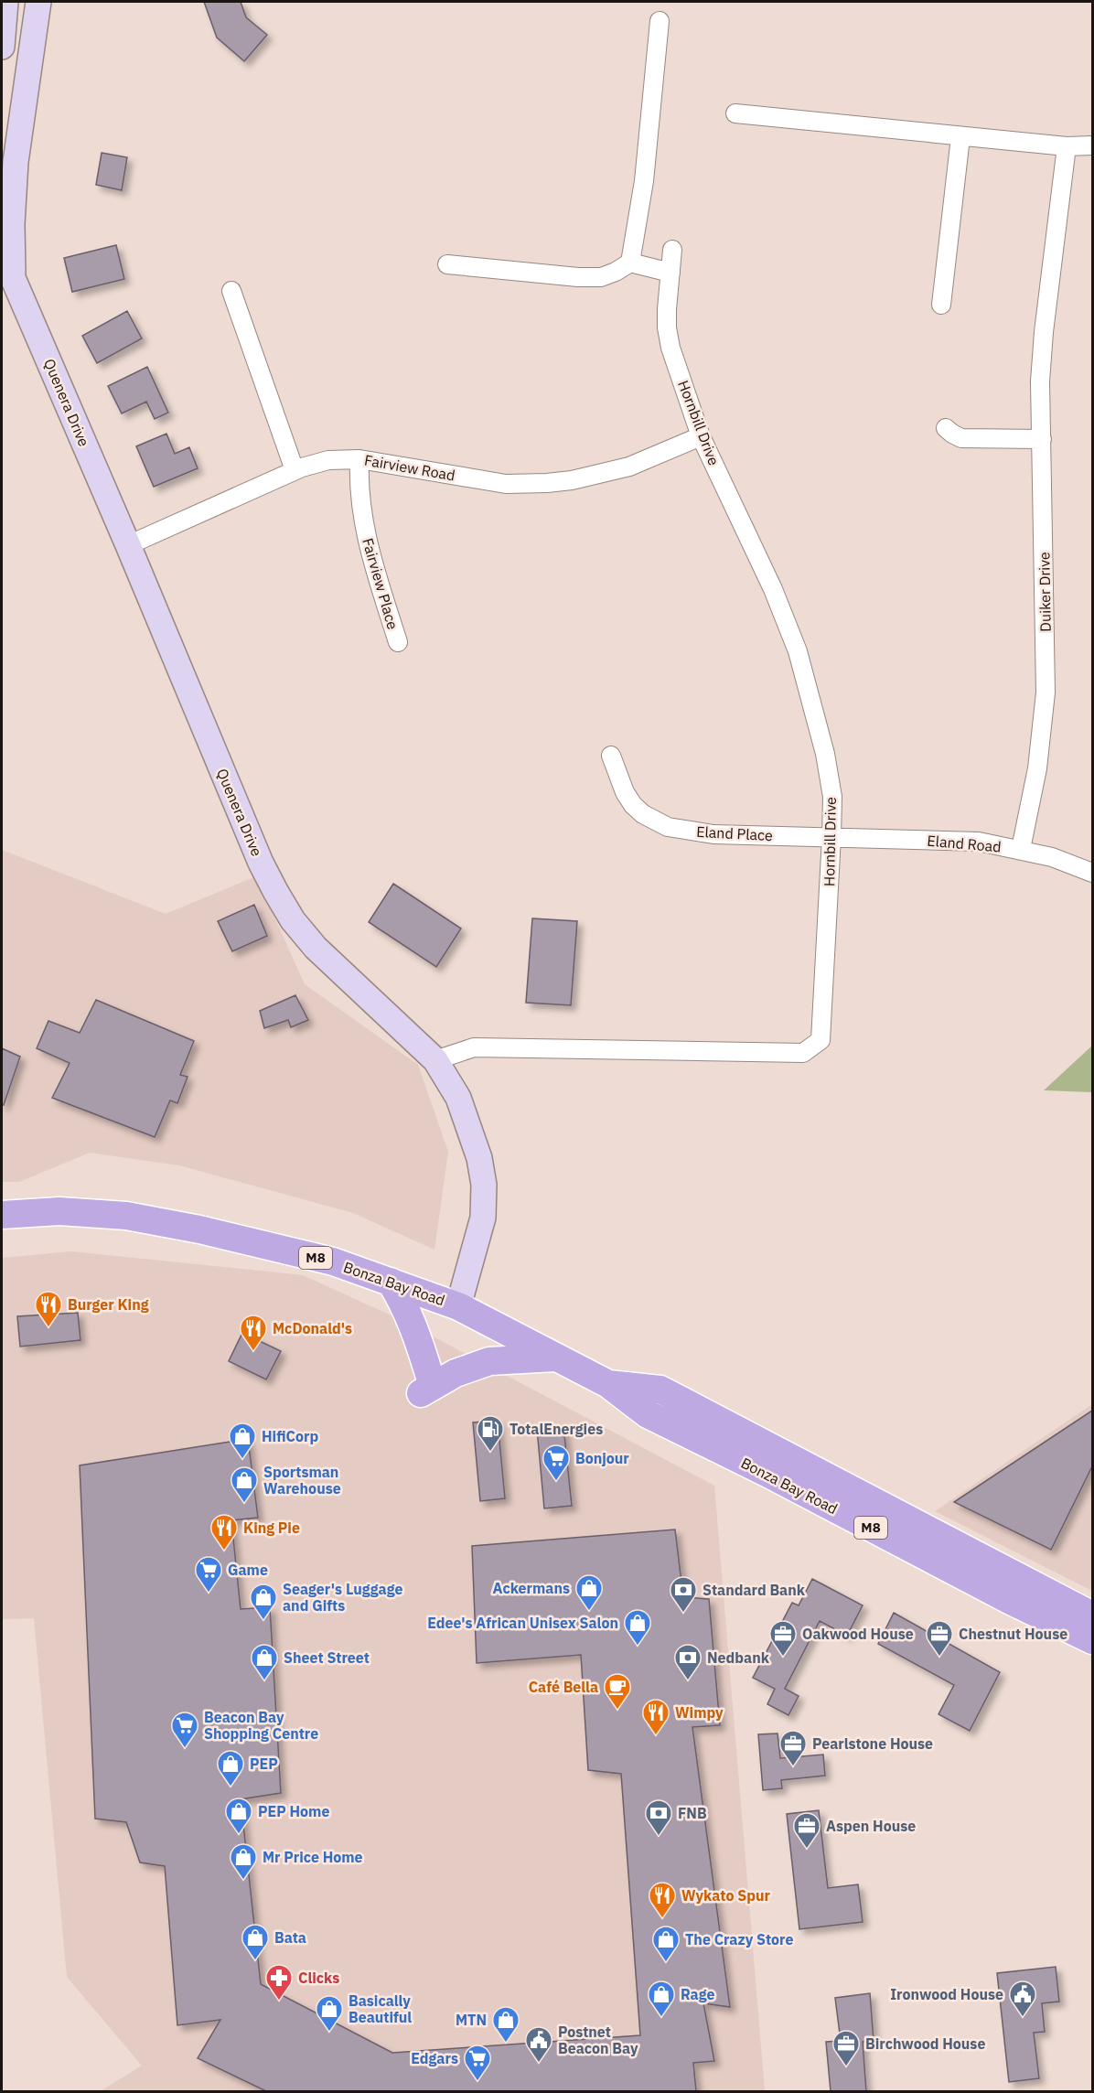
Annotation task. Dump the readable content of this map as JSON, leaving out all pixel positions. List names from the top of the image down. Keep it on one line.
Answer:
{"streets":{"main road":["M8","Bonza Bay Road"],"street":["Quenera Drive","Hornbill Drive","Fairview Road","Fairview Place","Duiker Drive","Eland Place","Eland Road"]},"crossings":[["Quenera Drive","Hornbill Drive"],["Quenera Drive","Fairview Road"],["Quenera Drive","Bonza Bay Road"],["Hornbill Drive","Fairview Road"],["Hornbill Drive","Eland Place"],["Hornbill Drive","Eland Road"],["Fairview Road","Fairview Place"],["Duiker Drive","Eland Road"],["Eland Place","Eland Road"]],"places":{"restaurant":["Burger King","McDonald's","King Pie","Wimpy","Wykato Spur"],"fuel station":["TotalEnergies"],"shop":["HifiCorp","Sportsman Warehouse","Ackermans","Seager's Luggage and Gifts","Edee's African Unisex Salon","Sheet Street","PEP","PEP Home","Mr Price Home","Bata","The Crazy Store","Rage","Basically Beautiful","MTN"],"supermarket":["Bonjour","Game","Beacon Bay Shopping Centre","Edgars"],"bank":["Standard Bank","Nedbank","FNB"],"office":["Oakwood House","Chestnut House","Pearlstone House","Aspen House","Birchwood House"],"cafe":["Café Bella"],"pharmacy":["Clicks"],"public building":["Ironwood House","Postnet Beacon Bay"]}}
